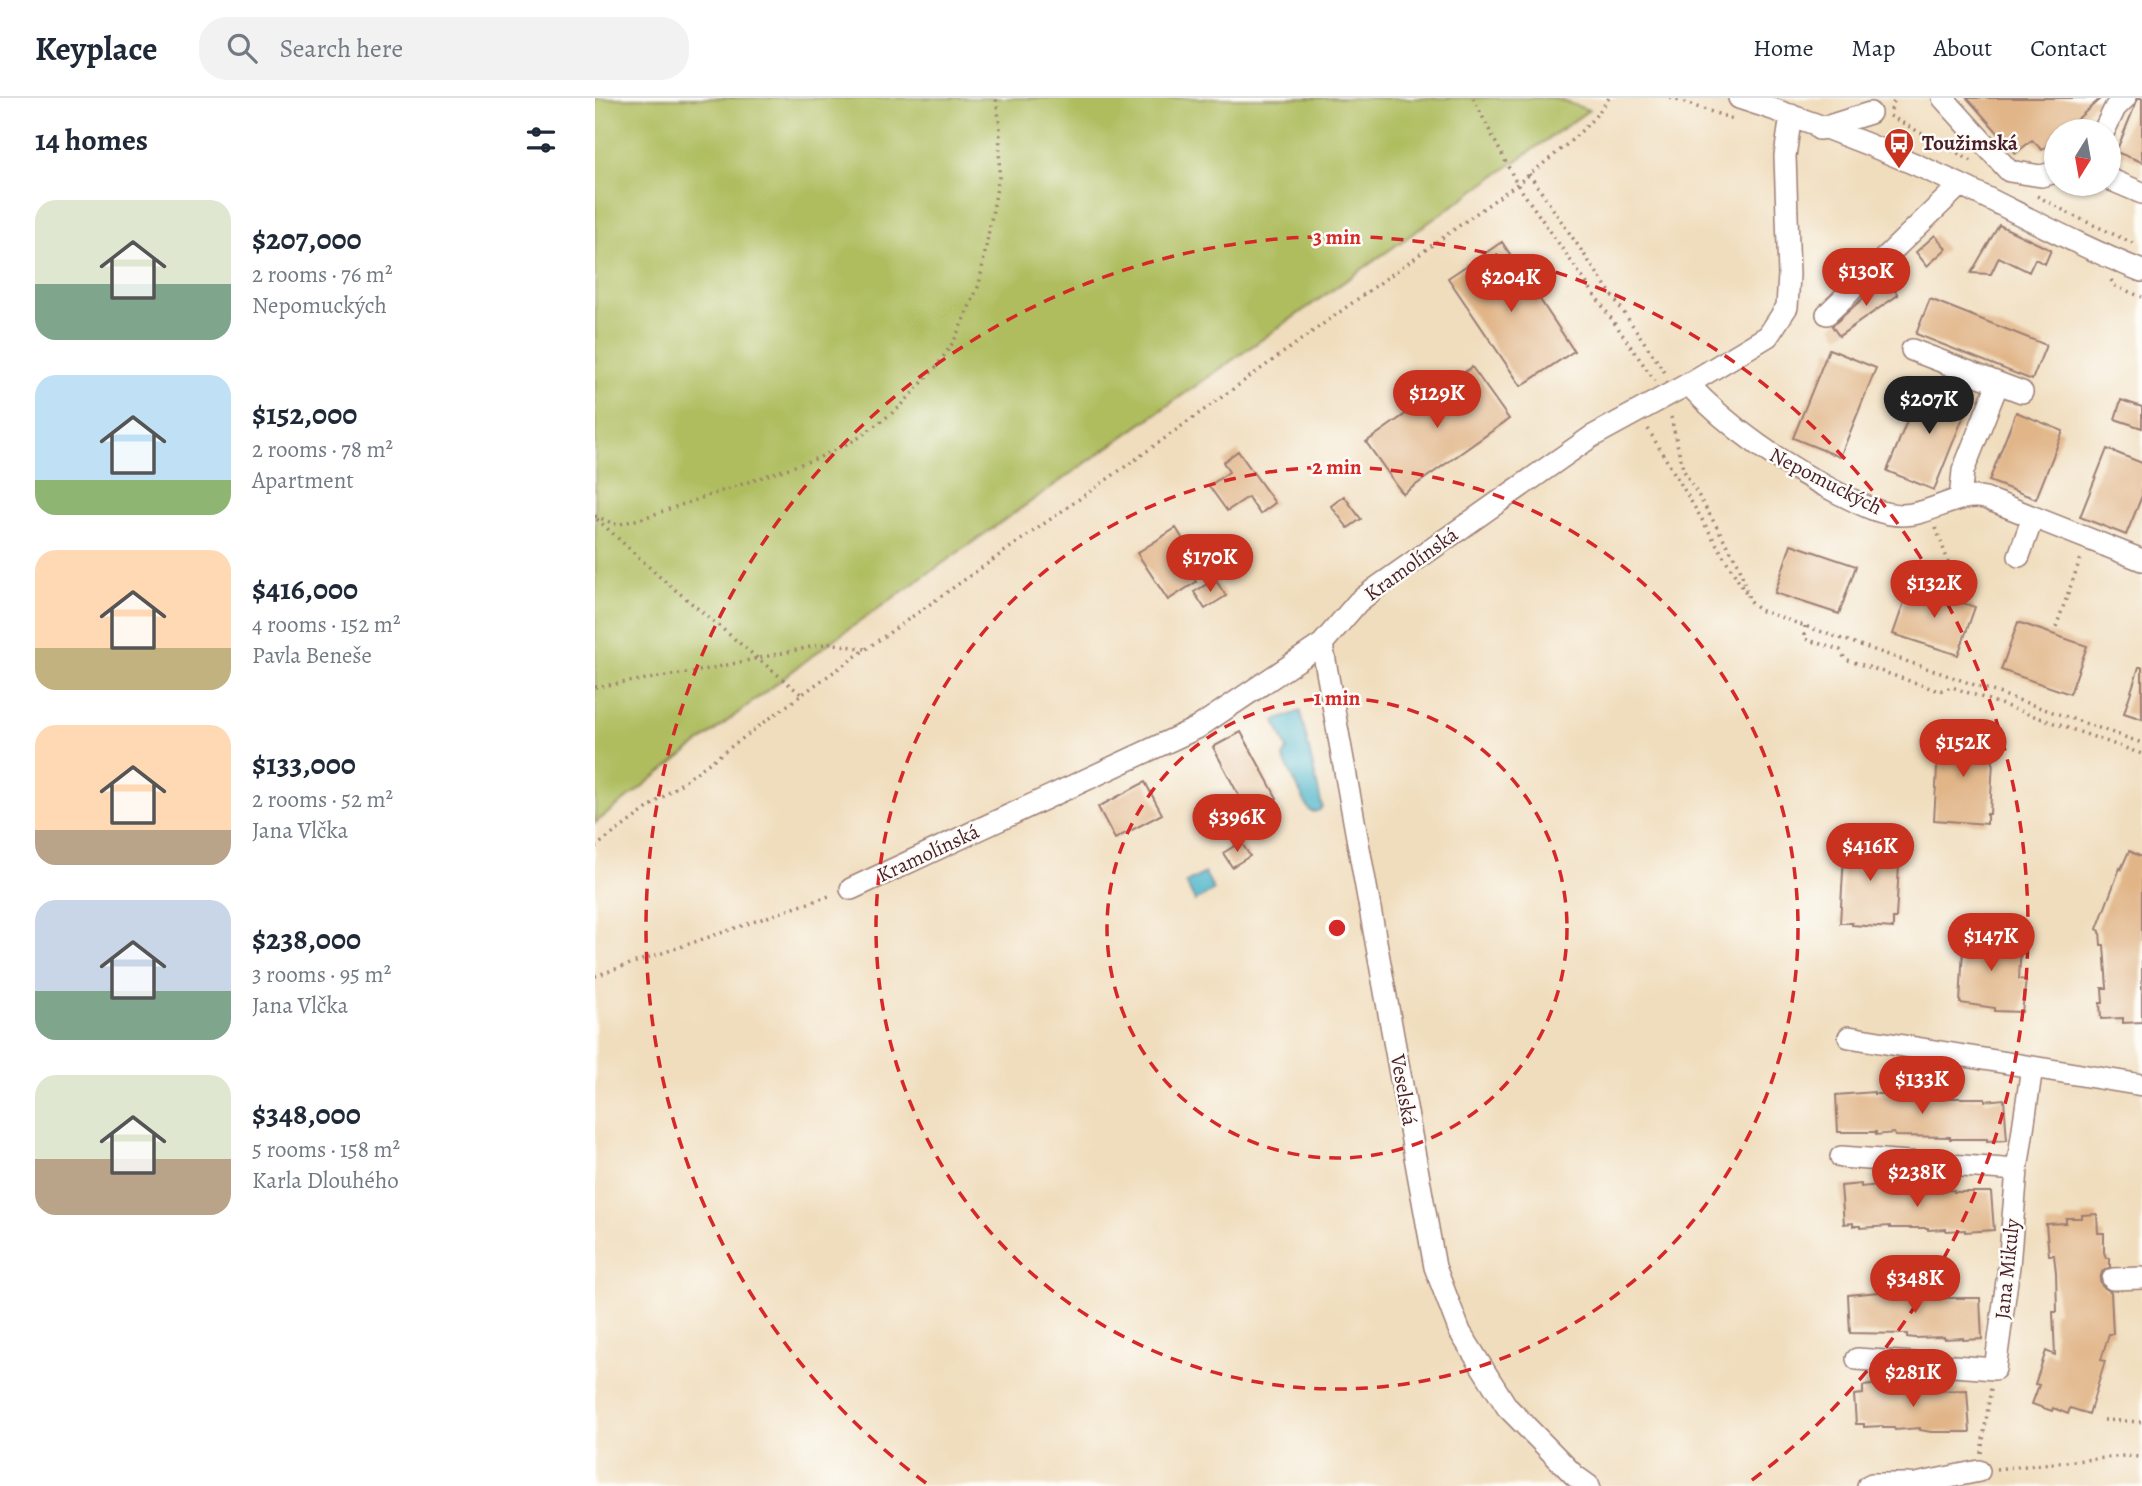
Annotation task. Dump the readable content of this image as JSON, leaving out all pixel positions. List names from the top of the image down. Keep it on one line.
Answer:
{"streets":{"street":["Nepomuckých","Kramolínská","Veselská","Jana Mikuly"]},"crossings":[["Nepomuckých","Kramolínská"],["Kramolínská","Veselská"]],"places":{"bus stop":["Toužimská"]},"north":"bottom","page":{"header":"Keyplace","search":"Search here","nav":["Home","Map","About","Contact"],"heading":"14 homes","list":[{"name":"$207,000","note":"2 rooms · 76 m² · Nepomuckých"},{"name":"$152,000","note":"2 rooms · 78 m² · Apartment"},{"name":"$416,000","note":"4 rooms · 152 m² · Pavla Beneše"},{"name":"$133,000","note":"2 rooms · 52 m² · Jana Vlčka"},{"name":"$238,000","note":"3 rooms · 95 m² · Jana Vlčka"},{"name":"$348,000","note":"5 rooms · 158 m² · Karla Dlouhého"}],"price":["$130K","$204K","$129K","$207K","$170K","$132K","$152K","$396K","$416K","$147K","$133K","$238K","$348K","$281K"]},"rings":["3 min","2 min","1 min"]}
